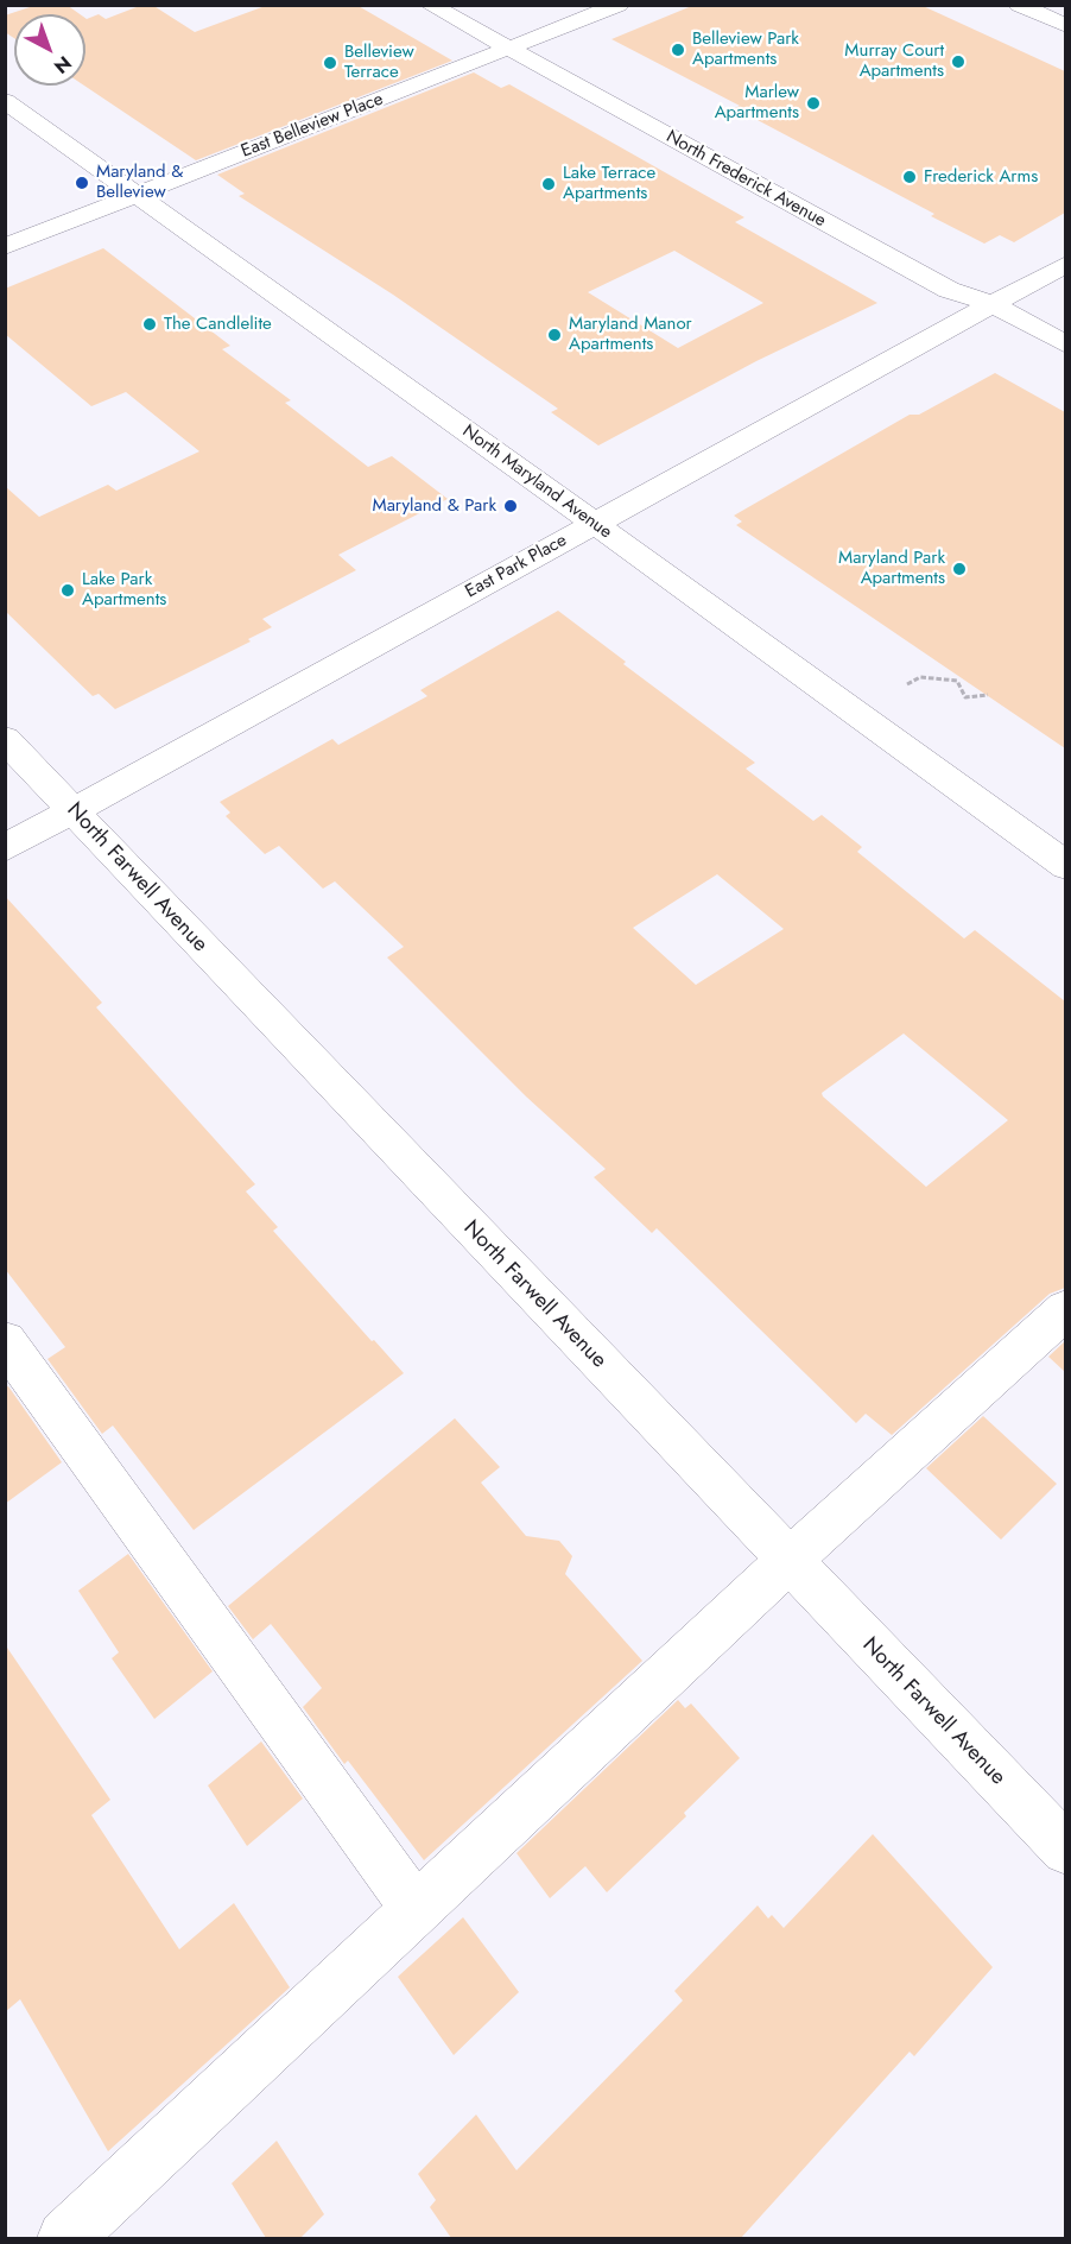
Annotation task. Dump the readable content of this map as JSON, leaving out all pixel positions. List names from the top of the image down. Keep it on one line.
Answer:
{"streets":{"street":["East Belleview Place","North Frederick Avenue","North Maryland Avenue","East Park Place","North Farwell Avenue"]},"crossings":[["East Belleview Place","North Frederick Avenue"],["East Belleview Place","North Maryland Avenue"],["North Frederick Avenue","East Park Place"],["North Maryland Avenue","East Park Place"],["East Park Place","North Farwell Avenue"]],"places":["Belleview Park Apartments","Murray Court Apartments","Belleview Terrace","Marlew Apartments","Frederick Arms","Maryland & Belleview","Lake Terrace Apartments","The Candlelite","Maryland Manor Apartments","Maryland & Park","Maryland Park Apartments","Lake Park Apartments"],"north":"bottom right"}
